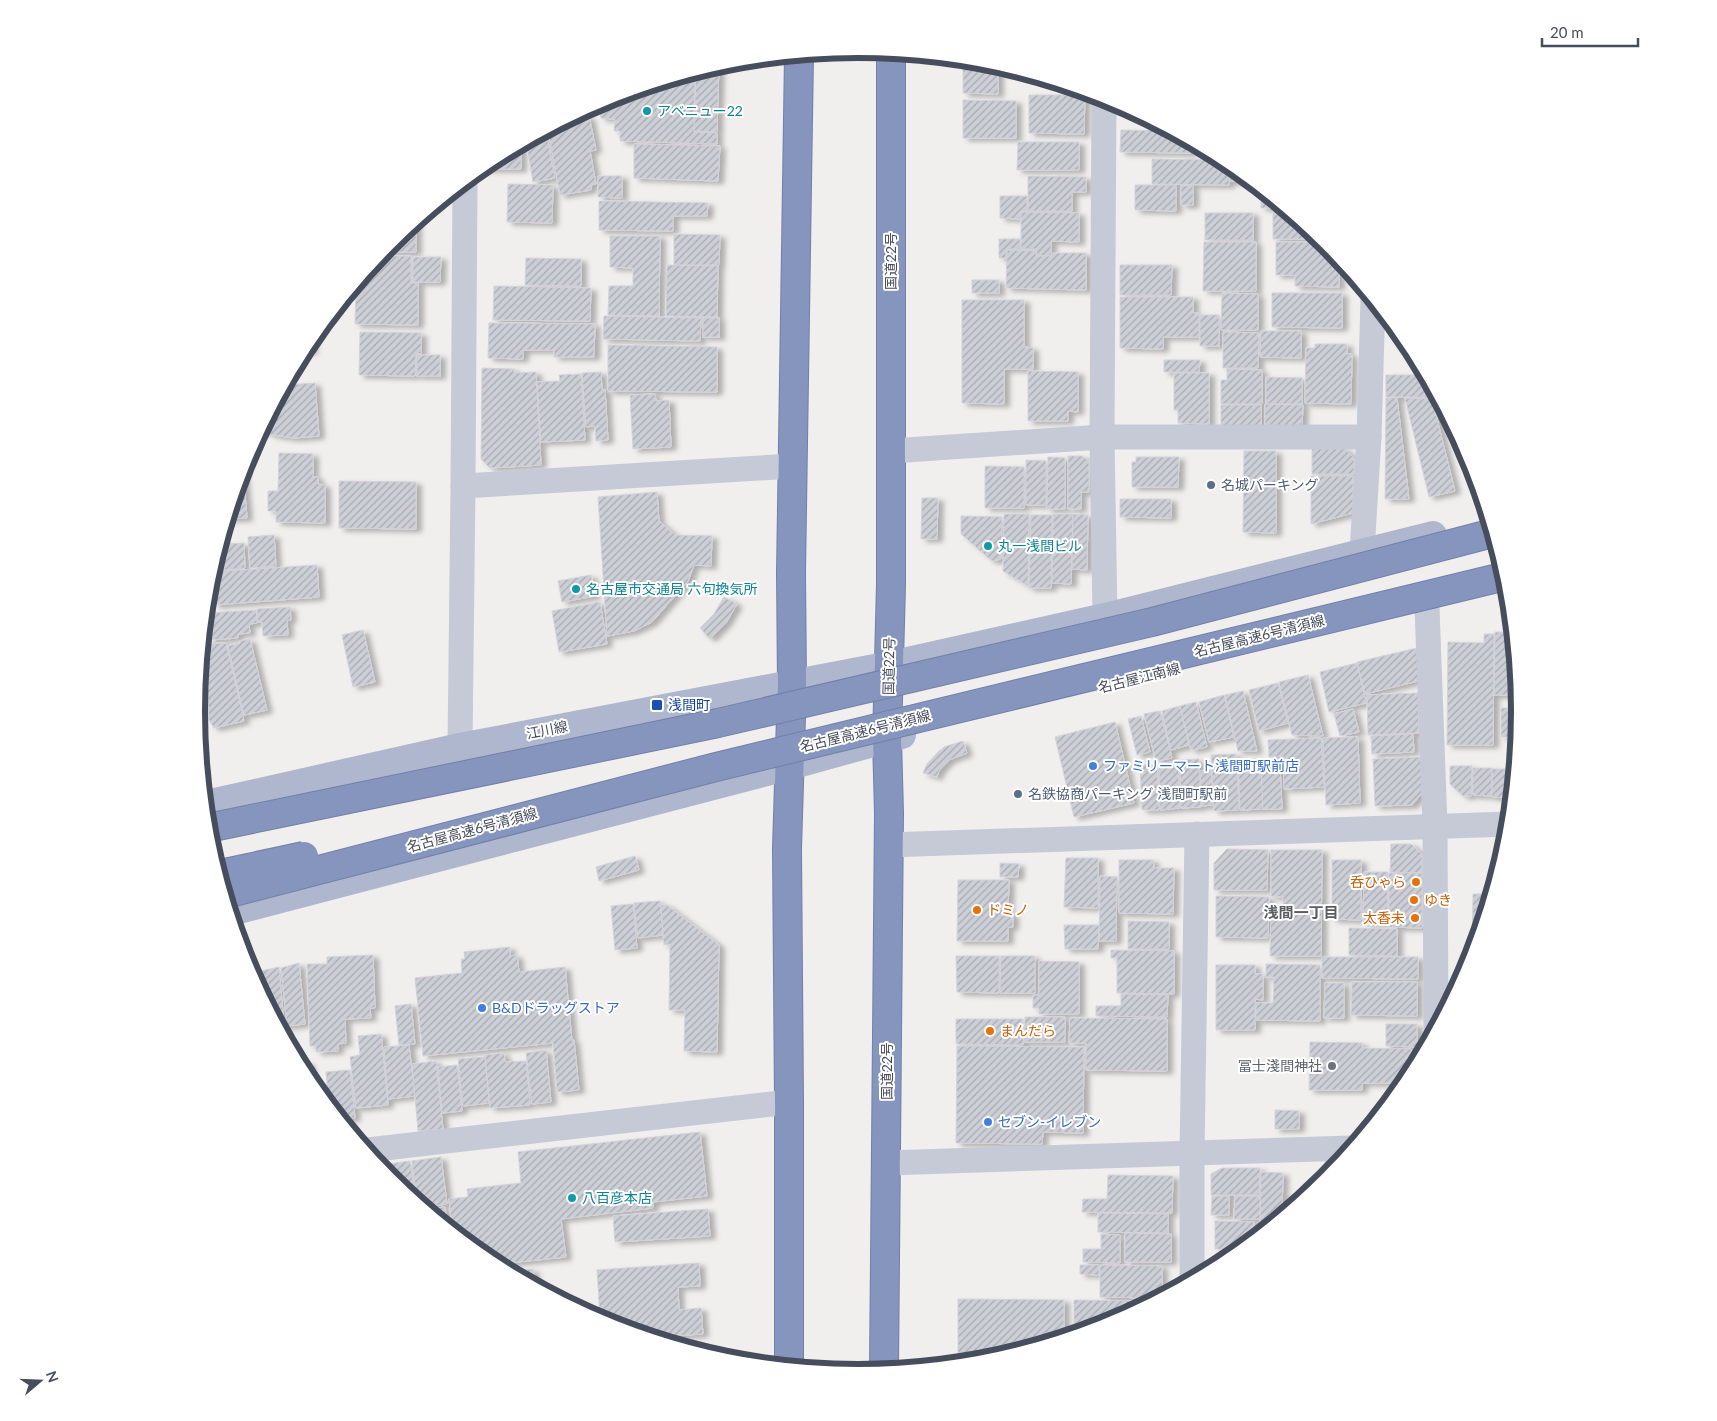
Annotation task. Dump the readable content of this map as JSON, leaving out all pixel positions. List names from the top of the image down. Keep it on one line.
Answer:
{"streets":{"highway":["国道22号","名古屋高速6号清須線"],"main road":["名古屋江南線","江川線"]},"crossings":[["国道22号","名古屋江南線"],["国道22号","江川線"]],"districts":["浅間一丁目"],"places":{"other":["アベニュー22","名城パーキング","丸一浅間ビル","名古屋市交通局 六句換気所","ファミリーマート浅間町駅前店","名鉄協商パーキング 浅間町駅前","呑ひゃら","ゆき","ドミノ","太香未","B&Dドラッグストア","まんだら","冨士淺間神社","セブン-イレブン","八百彦本店"],"transit":["浅間町"]},"scale_bar":"20 m","north":"right"}
